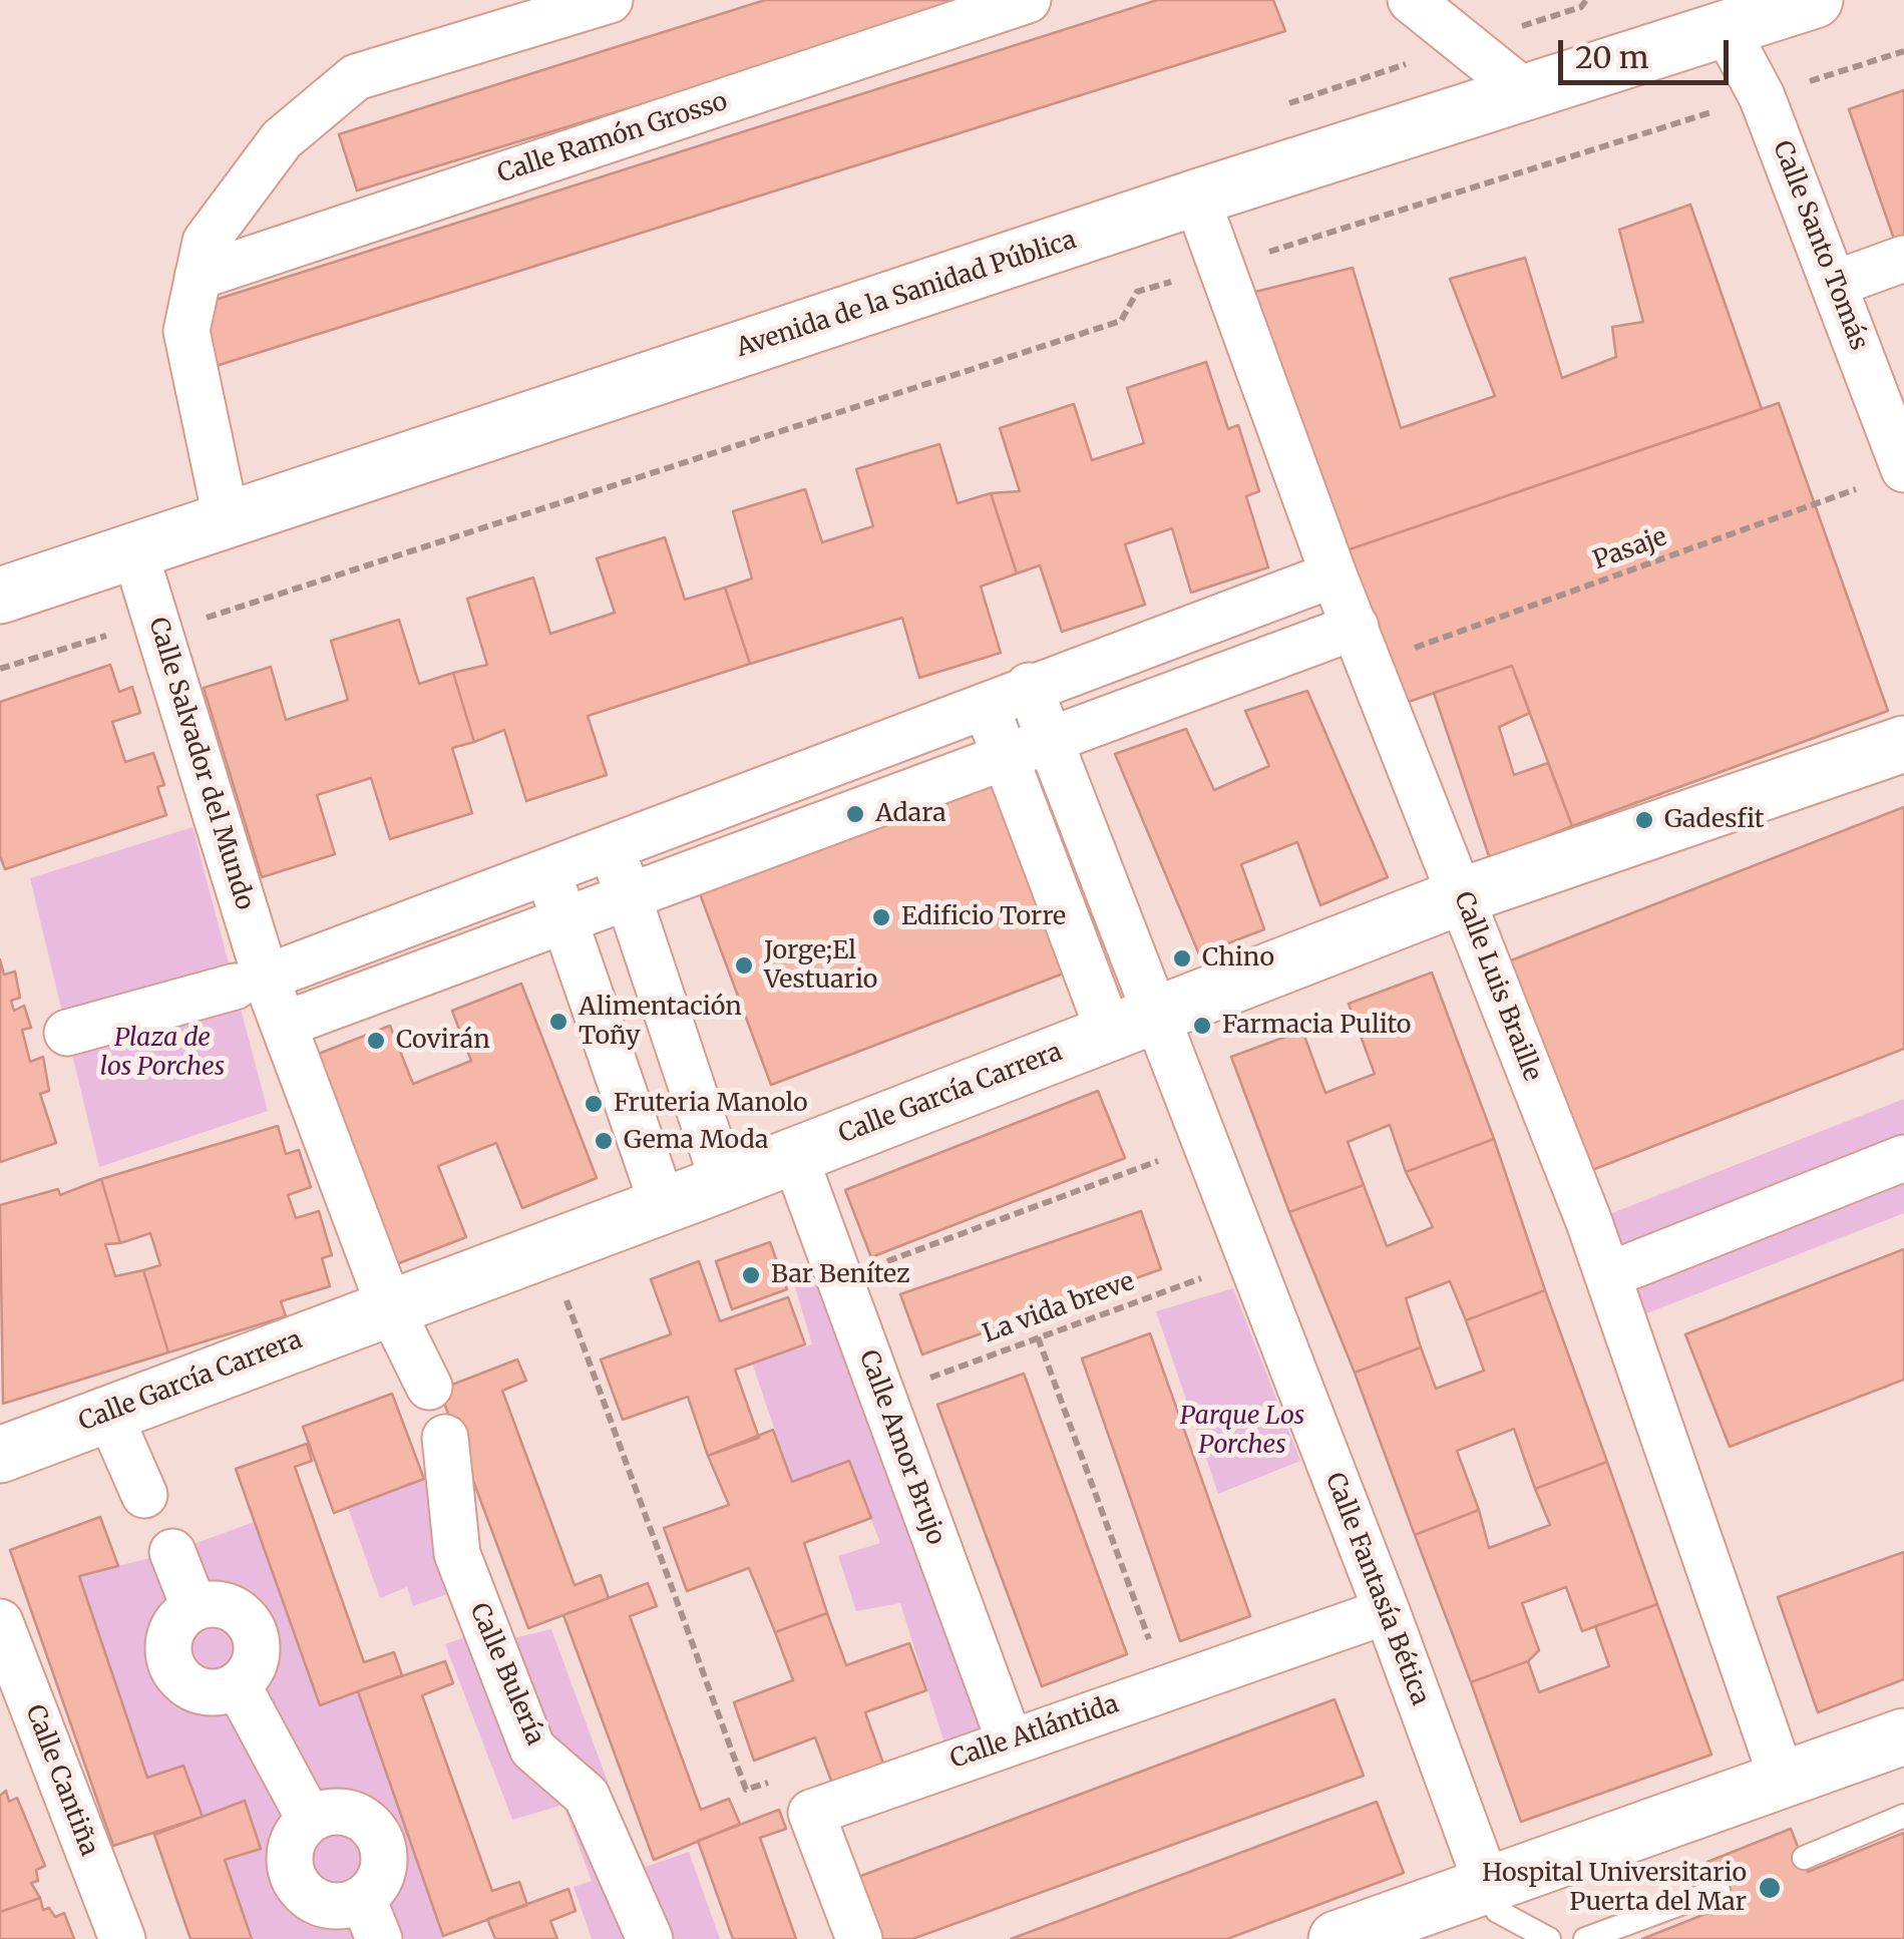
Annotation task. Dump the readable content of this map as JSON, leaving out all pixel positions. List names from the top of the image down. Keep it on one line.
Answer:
{"streets":{"street":["Calle Ramón Grosso","Calle Santo Tomás","Avenida de la Sanidad Pública","Calle Salvador del Mundo","Calle Luis Braille","Calle García Carrera","Calle Amor Brujo","Calle Fantasía Bética","Calle Bulería","Calle Atlántida","Calle Cantiña"],"path":["Pasaje","La vida breve"]},"crossings":[["Calle Santo Tomás","Avenida de la Sanidad Pública"],["Calle Santo Tomás","Pasaje"],["Avenida de la Sanidad Pública","Calle Salvador del Mundo"],["Avenida de la Sanidad Pública","Calle Luis Braille"],["Pasaje","Calle Luis Braille"],["Calle Salvador del Mundo","Calle García Carrera"],["Calle Luis Braille","Calle García Carrera"],["Calle García Carrera","Calle Amor Brujo"],["Calle García Carrera","Calle Fantasía Bética"],["La vida breve","Calle Amor Brujo"],["La vida breve","Calle Fantasía Bética"],["Calle Amor Brujo","Calle Atlántida"],["Calle Fantasía Bética","Calle Atlántida"]],"parks":["Plaza de los Porches","Parque Los Porches"],"places":["Adara","Gadesfit","Edificio Torre","Chino","Jorge;El Vestuario","Alimentación Toñy","Farmacia Pulito","Covirán","Fruteria Manolo","Gema Moda","Bar Benítez","Hospital Universitario Puerta del Mar"],"scale_bar":"20 m"}
